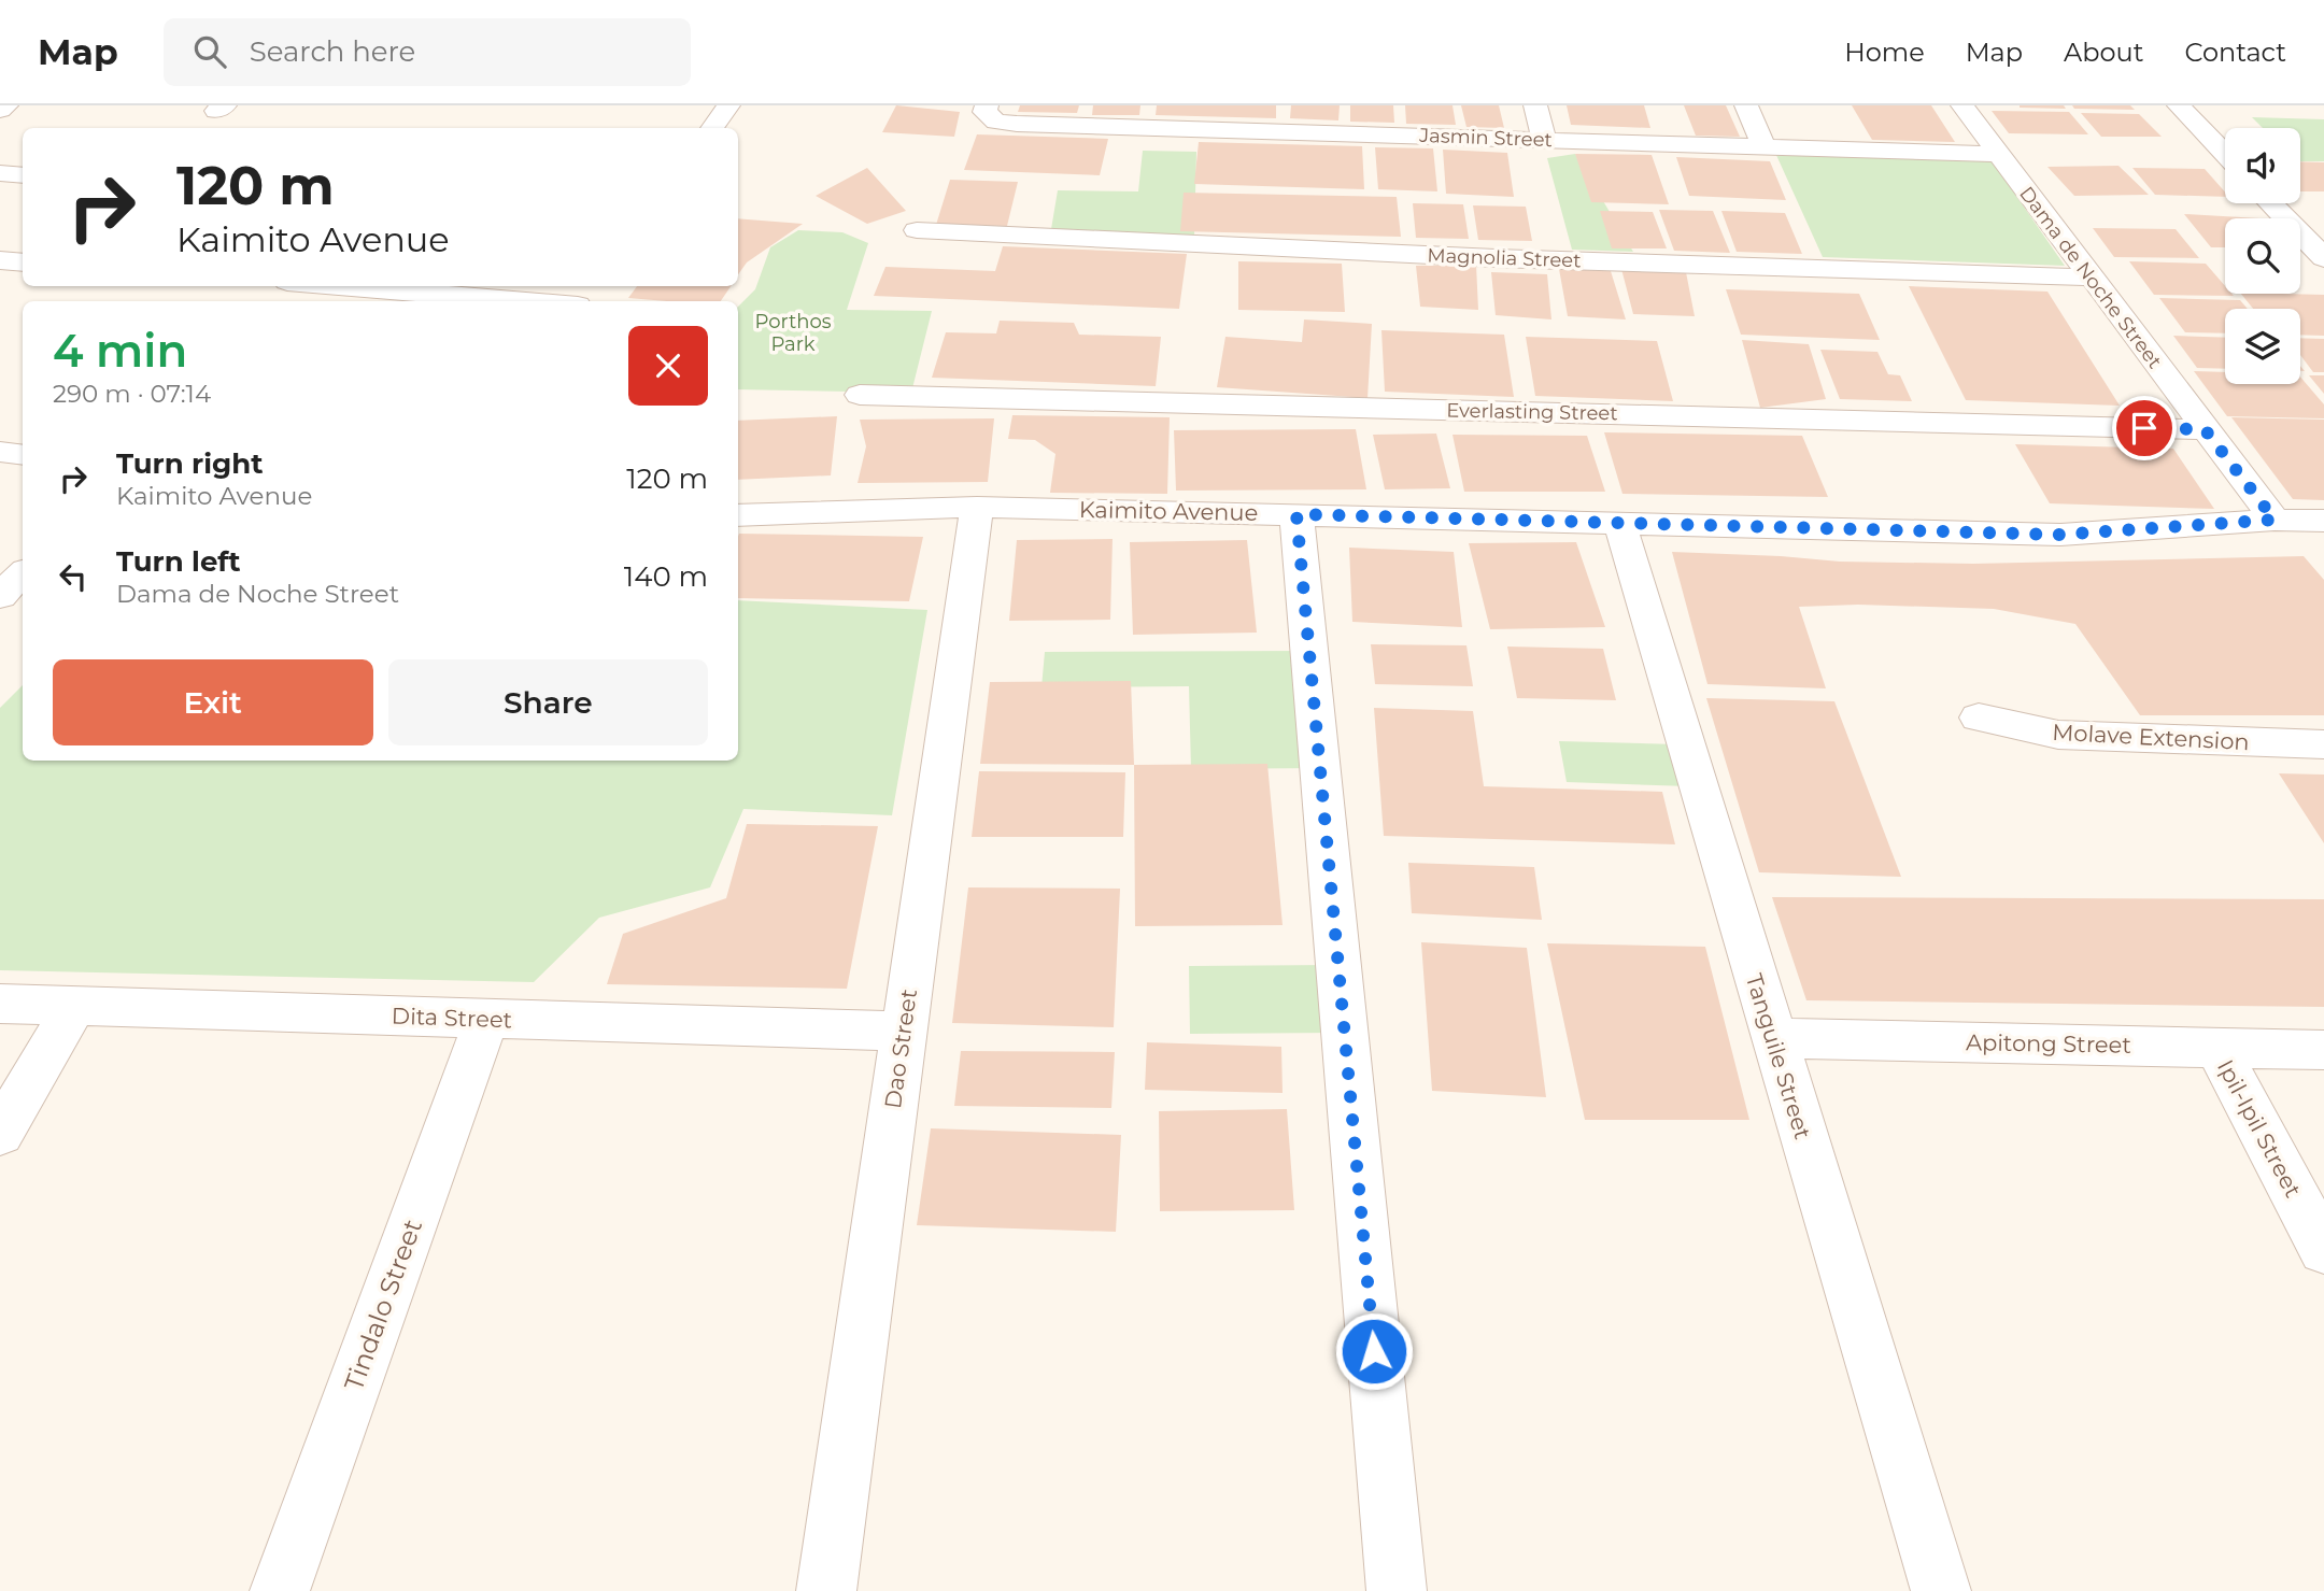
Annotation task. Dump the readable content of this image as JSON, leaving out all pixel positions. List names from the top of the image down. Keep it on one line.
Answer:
{"streets":{"street":["Jasmin Street","Magnolia Street","Dama de Noche Street","Everlasting Street","Kaimito Avenue","Molave Extension","Dita Street","Apitong Street","Dao Street","Tanguile Street","Ipil-Ipil Street","Tindalo Street"]},"crossings":[["Jasmin Street","Dama de Noche Street"],["Magnolia Street","Dama de Noche Street"],["Dama de Noche Street","Everlasting Street"],["Dama de Noche Street","Kaimito Avenue"],["Kaimito Avenue","Dao Street"],["Kaimito Avenue","Tanguile Street"],["Dita Street","Dao Street"],["Dita Street","Tindalo Street"],["Apitong Street","Tanguile Street"],["Apitong Street","Ipil-Ipil Street"]],"parks":["Porthos Park"],"page":{"header":"Map","search":"Search here","nav":["Home","Map","About","Contact"],"turn":["120 m","Kaimito Avenue"],"heading":["4 min","290 m · 07:14"],"list":[{"name":"Turn right","note":"Kaimito Avenue","value":"120 m"},{"name":"Turn left","note":"Dama de Noche Street","value":"140 m"}],"buttons":["Exit","Share"]}}
